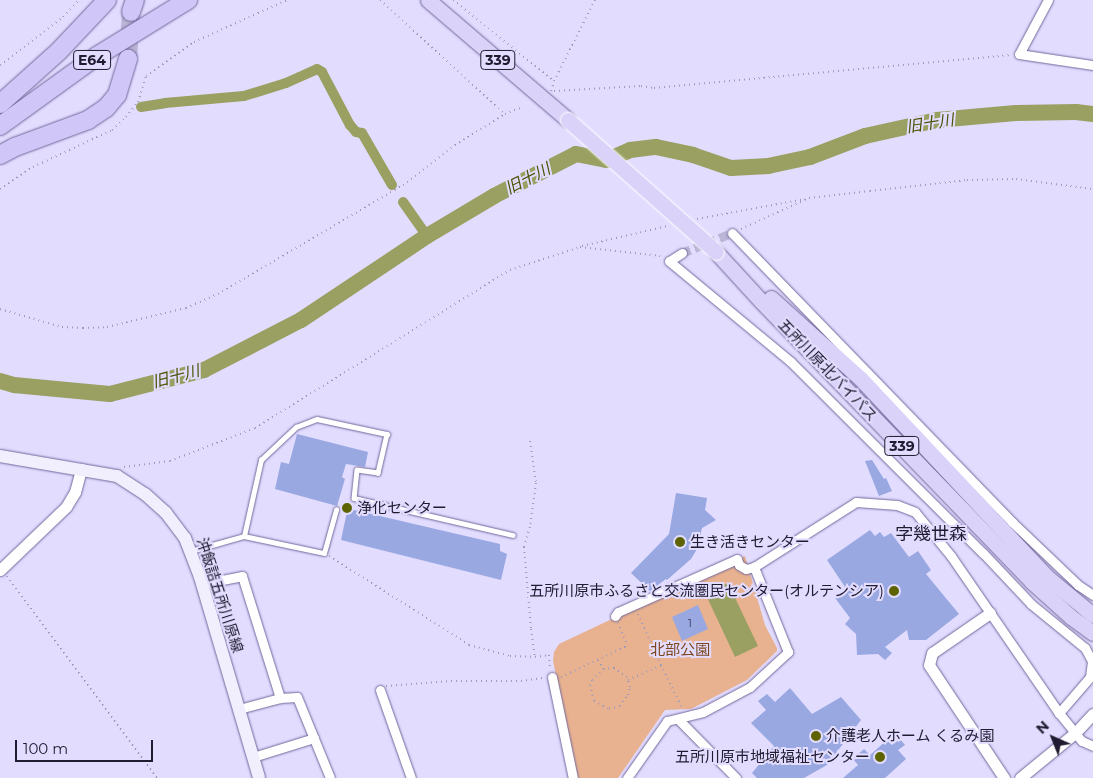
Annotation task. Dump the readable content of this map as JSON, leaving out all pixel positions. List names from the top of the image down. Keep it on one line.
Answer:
{"streets":{"highway":["E64","339","五所川原北バイパス"],"main road":["沖飯詰五所川原線"]},"districts":["字幾世森"],"water":["旧十川"],"parks":["北部公園"],"places":["浄化センター","生き活きセンター","五所川原市ふるさと交流圏民センター(オルテンシア)","介護老人ホーム くるみ園","五所川原市地域福祉センター"],"house_numbers":["1"],"scale_bar":"100 m","north":"top left"}
